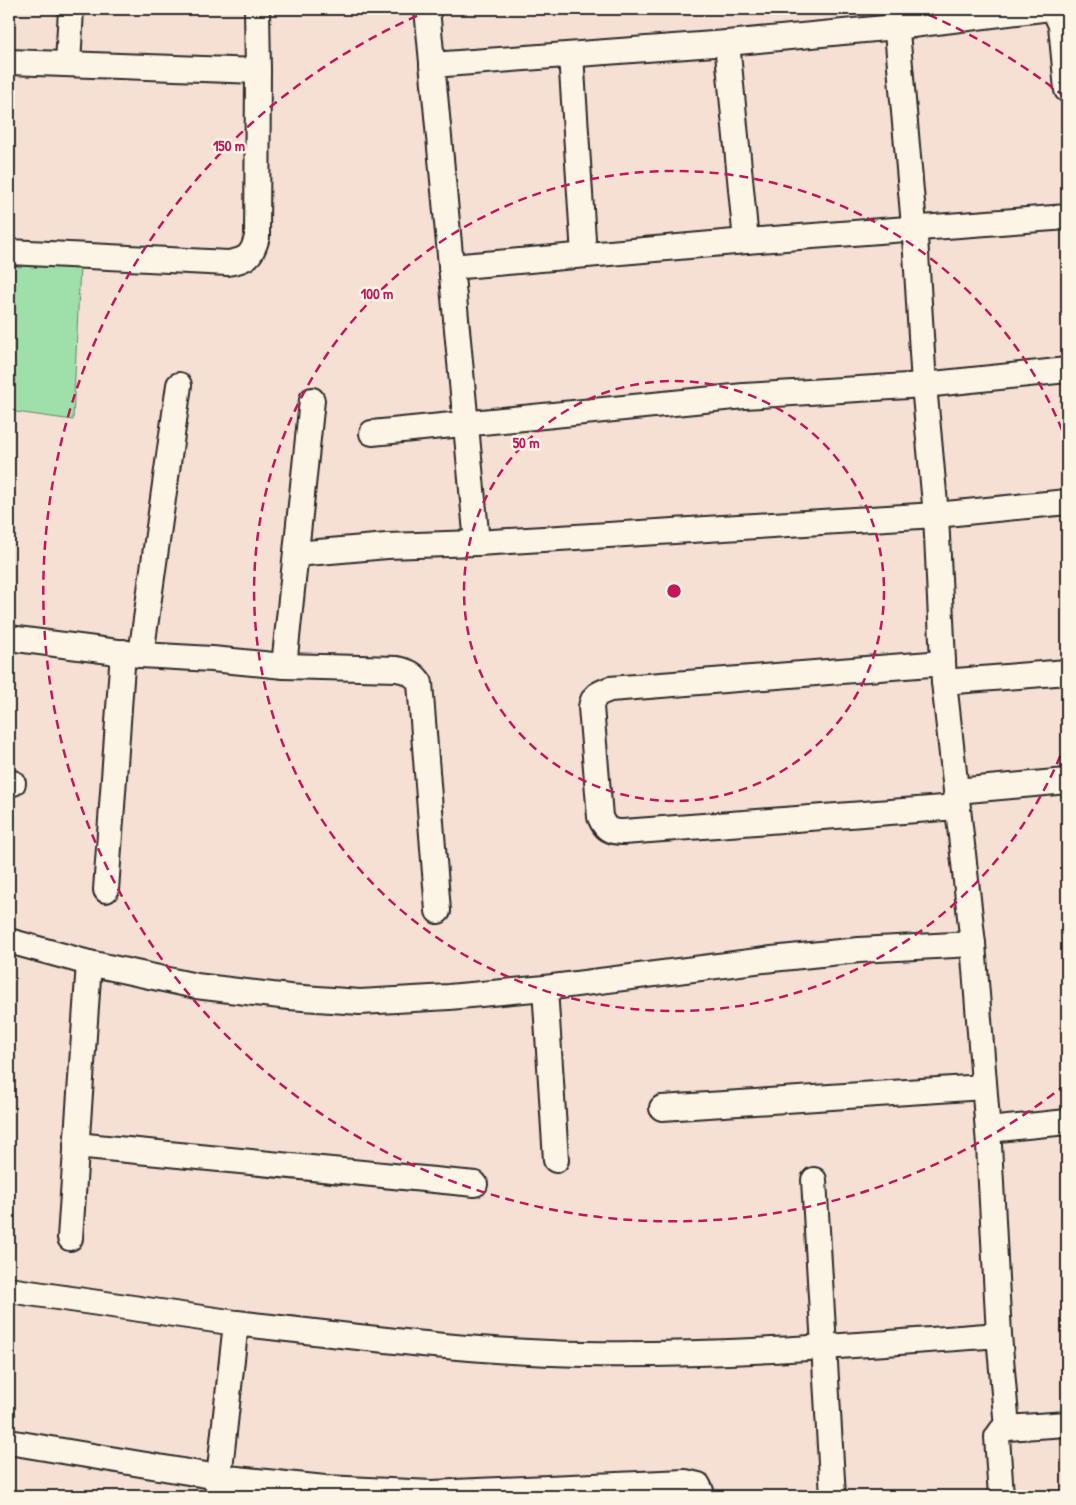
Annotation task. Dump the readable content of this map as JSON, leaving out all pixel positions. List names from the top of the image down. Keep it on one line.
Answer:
{"rings":["150 m","100 m","50 m"]}
